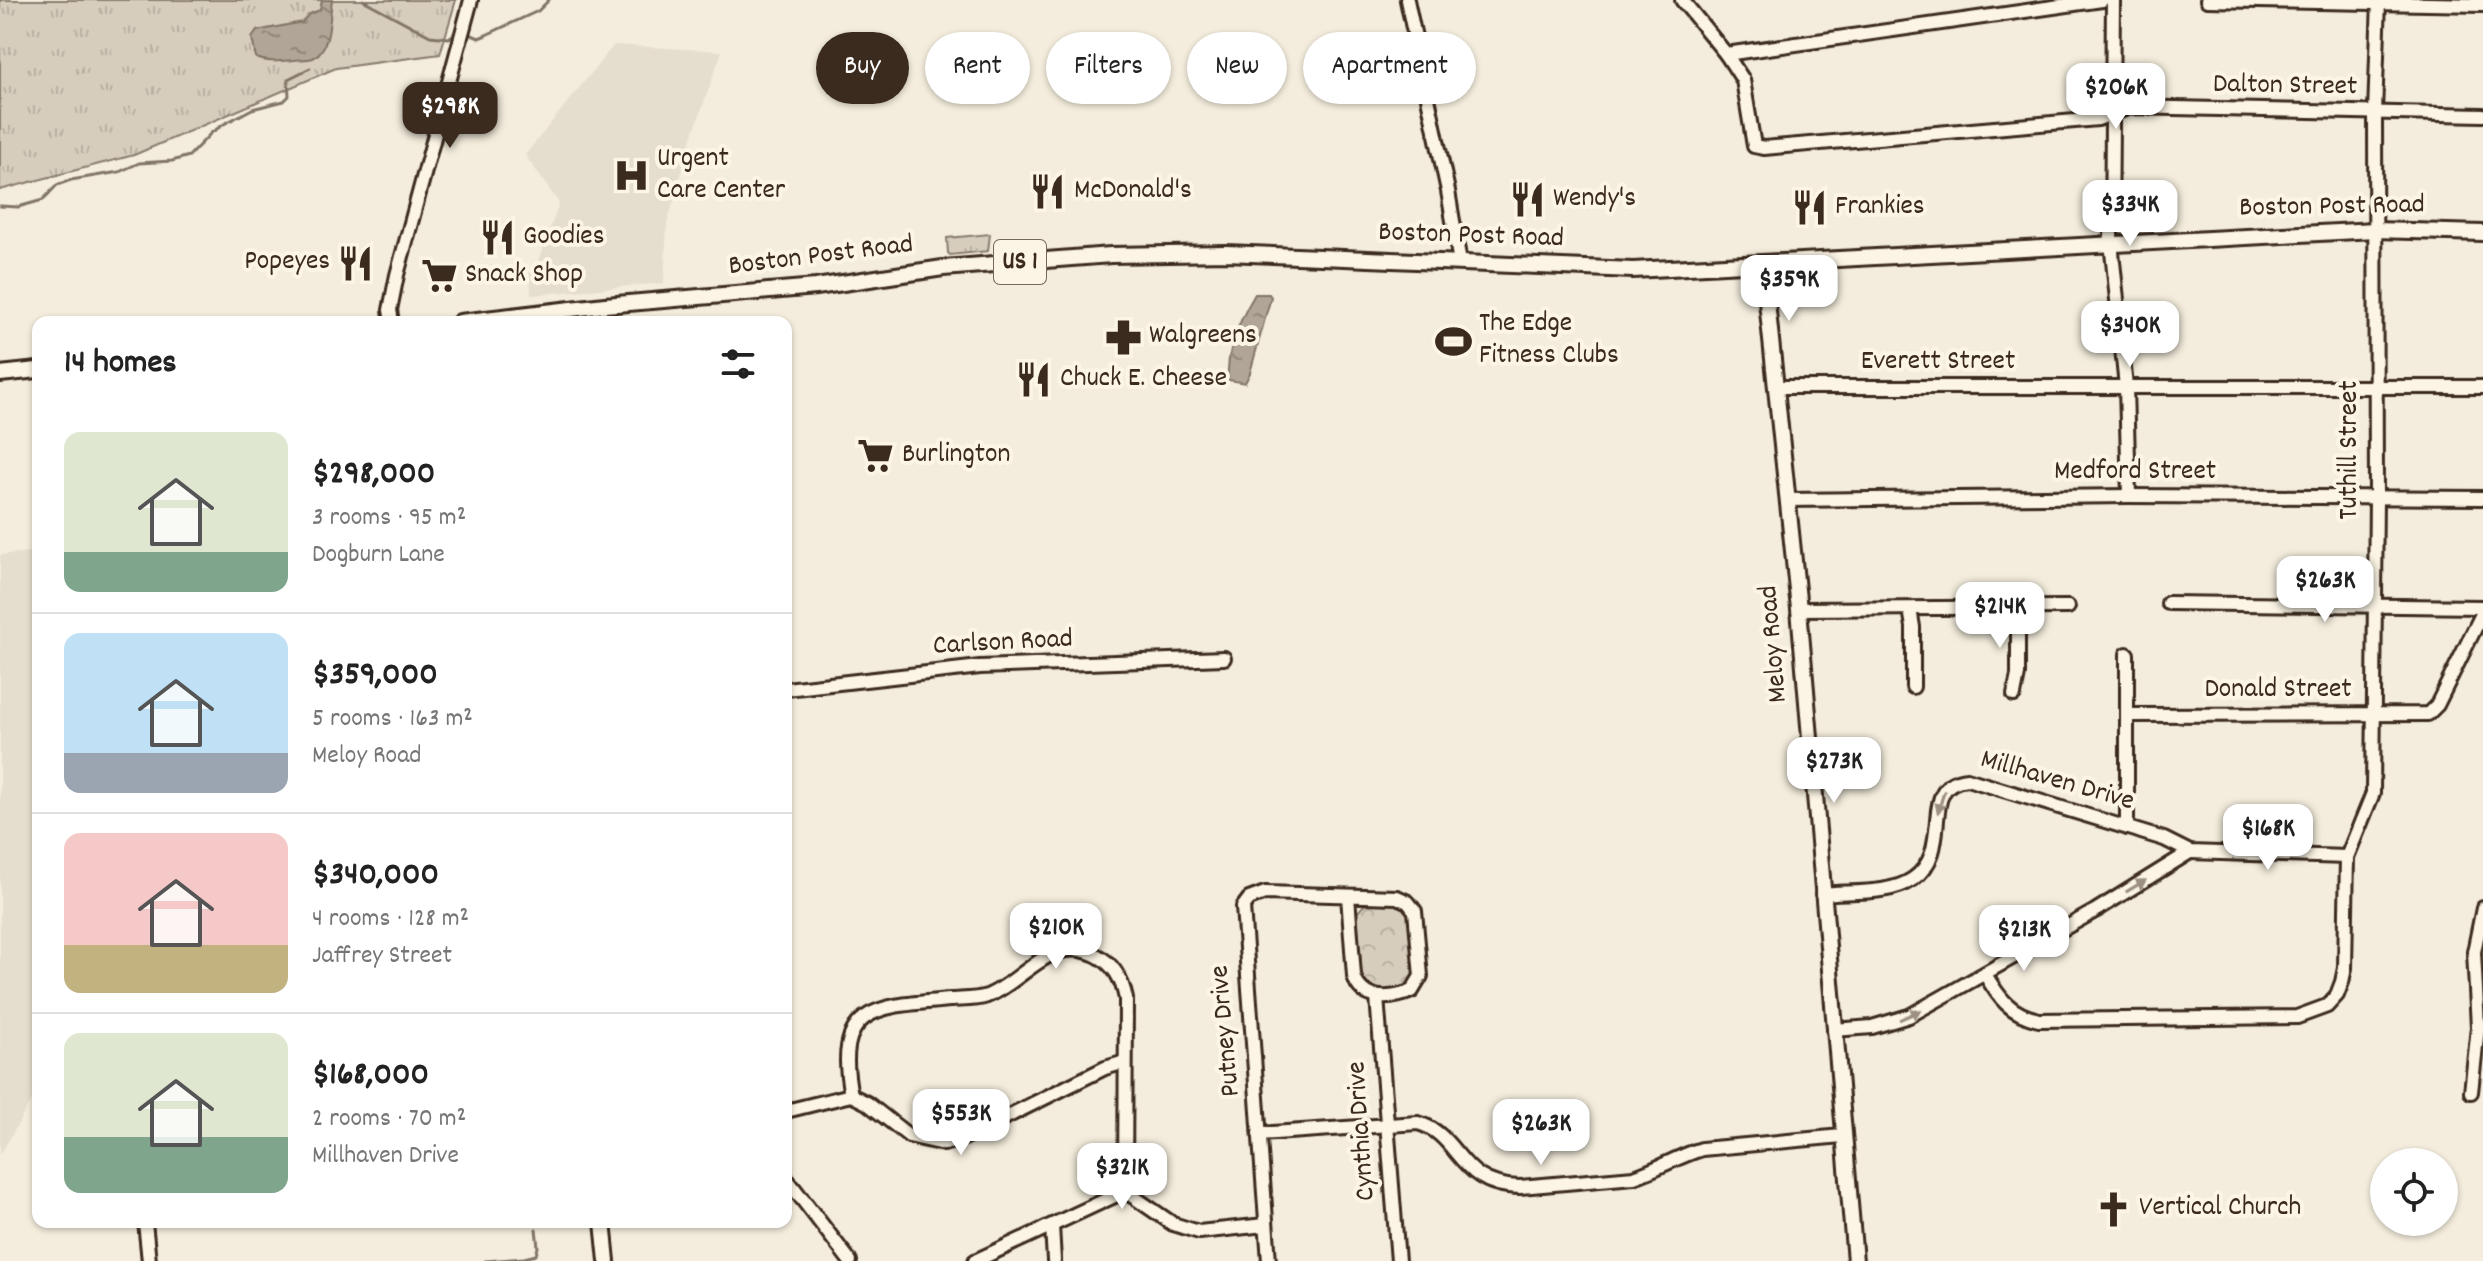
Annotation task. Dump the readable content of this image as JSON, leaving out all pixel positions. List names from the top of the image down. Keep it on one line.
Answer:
{"streets":{"main road":["Boston Post Road","US 1","Meloy Road"],"street":["Dalton Street","Everett Street","Tuthill Street","Medford Street","Carlson Road","Donald Street","Millhaven Drive","Putney Drive","Cynthia Drive"]},"crossings":[["Dalton Street","Tuthill Street"],["Boston Post Road","Tuthill Street"],["Boston Post Road","Meloy Road"],["Everett Street","Tuthill Street"],["Everett Street","Meloy Road"],["Tuthill Street","Medford Street"],["Tuthill Street","Donald Street"],["Tuthill Street","Millhaven Drive"],["Medford Street","Meloy Road"],["Meloy Road","Millhaven Drive"]],"one_way":["Millhaven Drive"],"places":{"hospital":["Urgent Care Center"],"restaurant":["McDonald's","Wendy's","Frankies","Goodies","Popeyes","Chuck E. Cheese"],"supermarket":["Snack Shop","Burlington"],"pharmacy":["Walgreens"],"sports":["The Edge Fitness Clubs"],"church":["Vertical Church"]},"page":{"chip":["Buy","Rent","Filters","New","Apartment"],"price":["$206K","$298K","$334K","$359K","$340K","$263K","$214K","$273K","$168K","$210K","$213K","$553K","$263K","$321K"],"heading":"14 homes","list":[{"name":"$298,000","note":"3 rooms · 95 m² · Dogburn Lane"},{"name":"$359,000","note":"5 rooms · 163 m² · Meloy Road"},{"name":"$340,000","note":"4 rooms · 128 m² · Jaffrey Street"},{"name":"$168,000","note":"2 rooms · 70 m² · Millhaven Drive"}]}}
